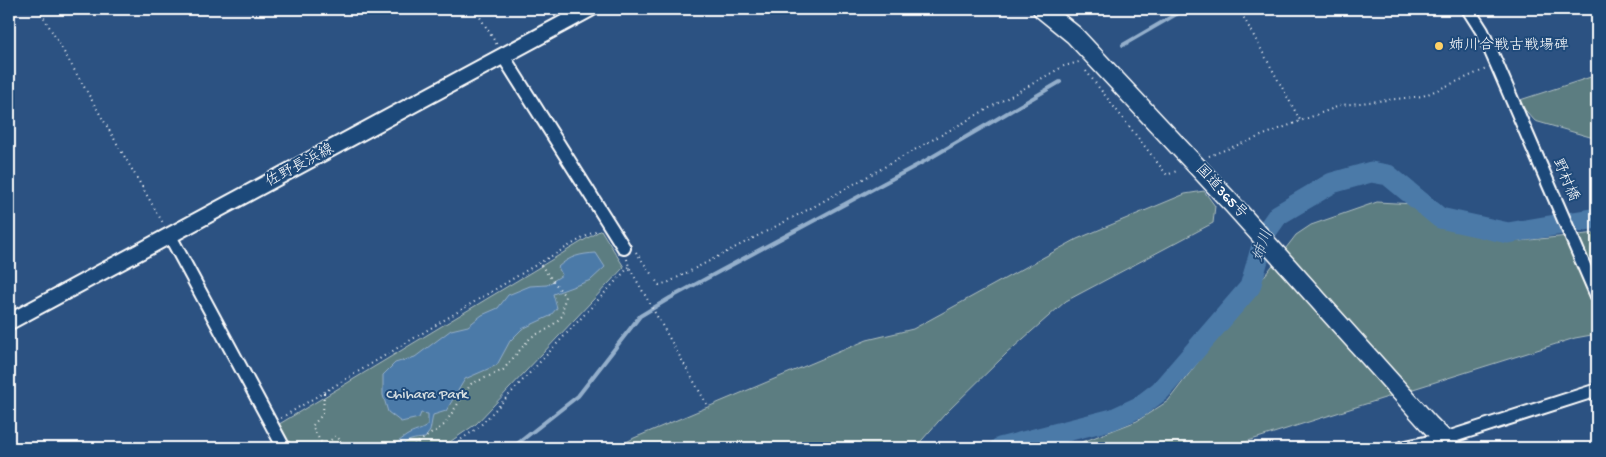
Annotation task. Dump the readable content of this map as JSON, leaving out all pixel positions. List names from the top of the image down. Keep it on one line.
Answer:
{"streets":{"highway":["国道365号"],"main road":["佐野長浜線"],"street":["野村橋"]},"water":["姉川"],"parks":["Chihara Park"],"places":["姉川合戦古戦場碑"]}
